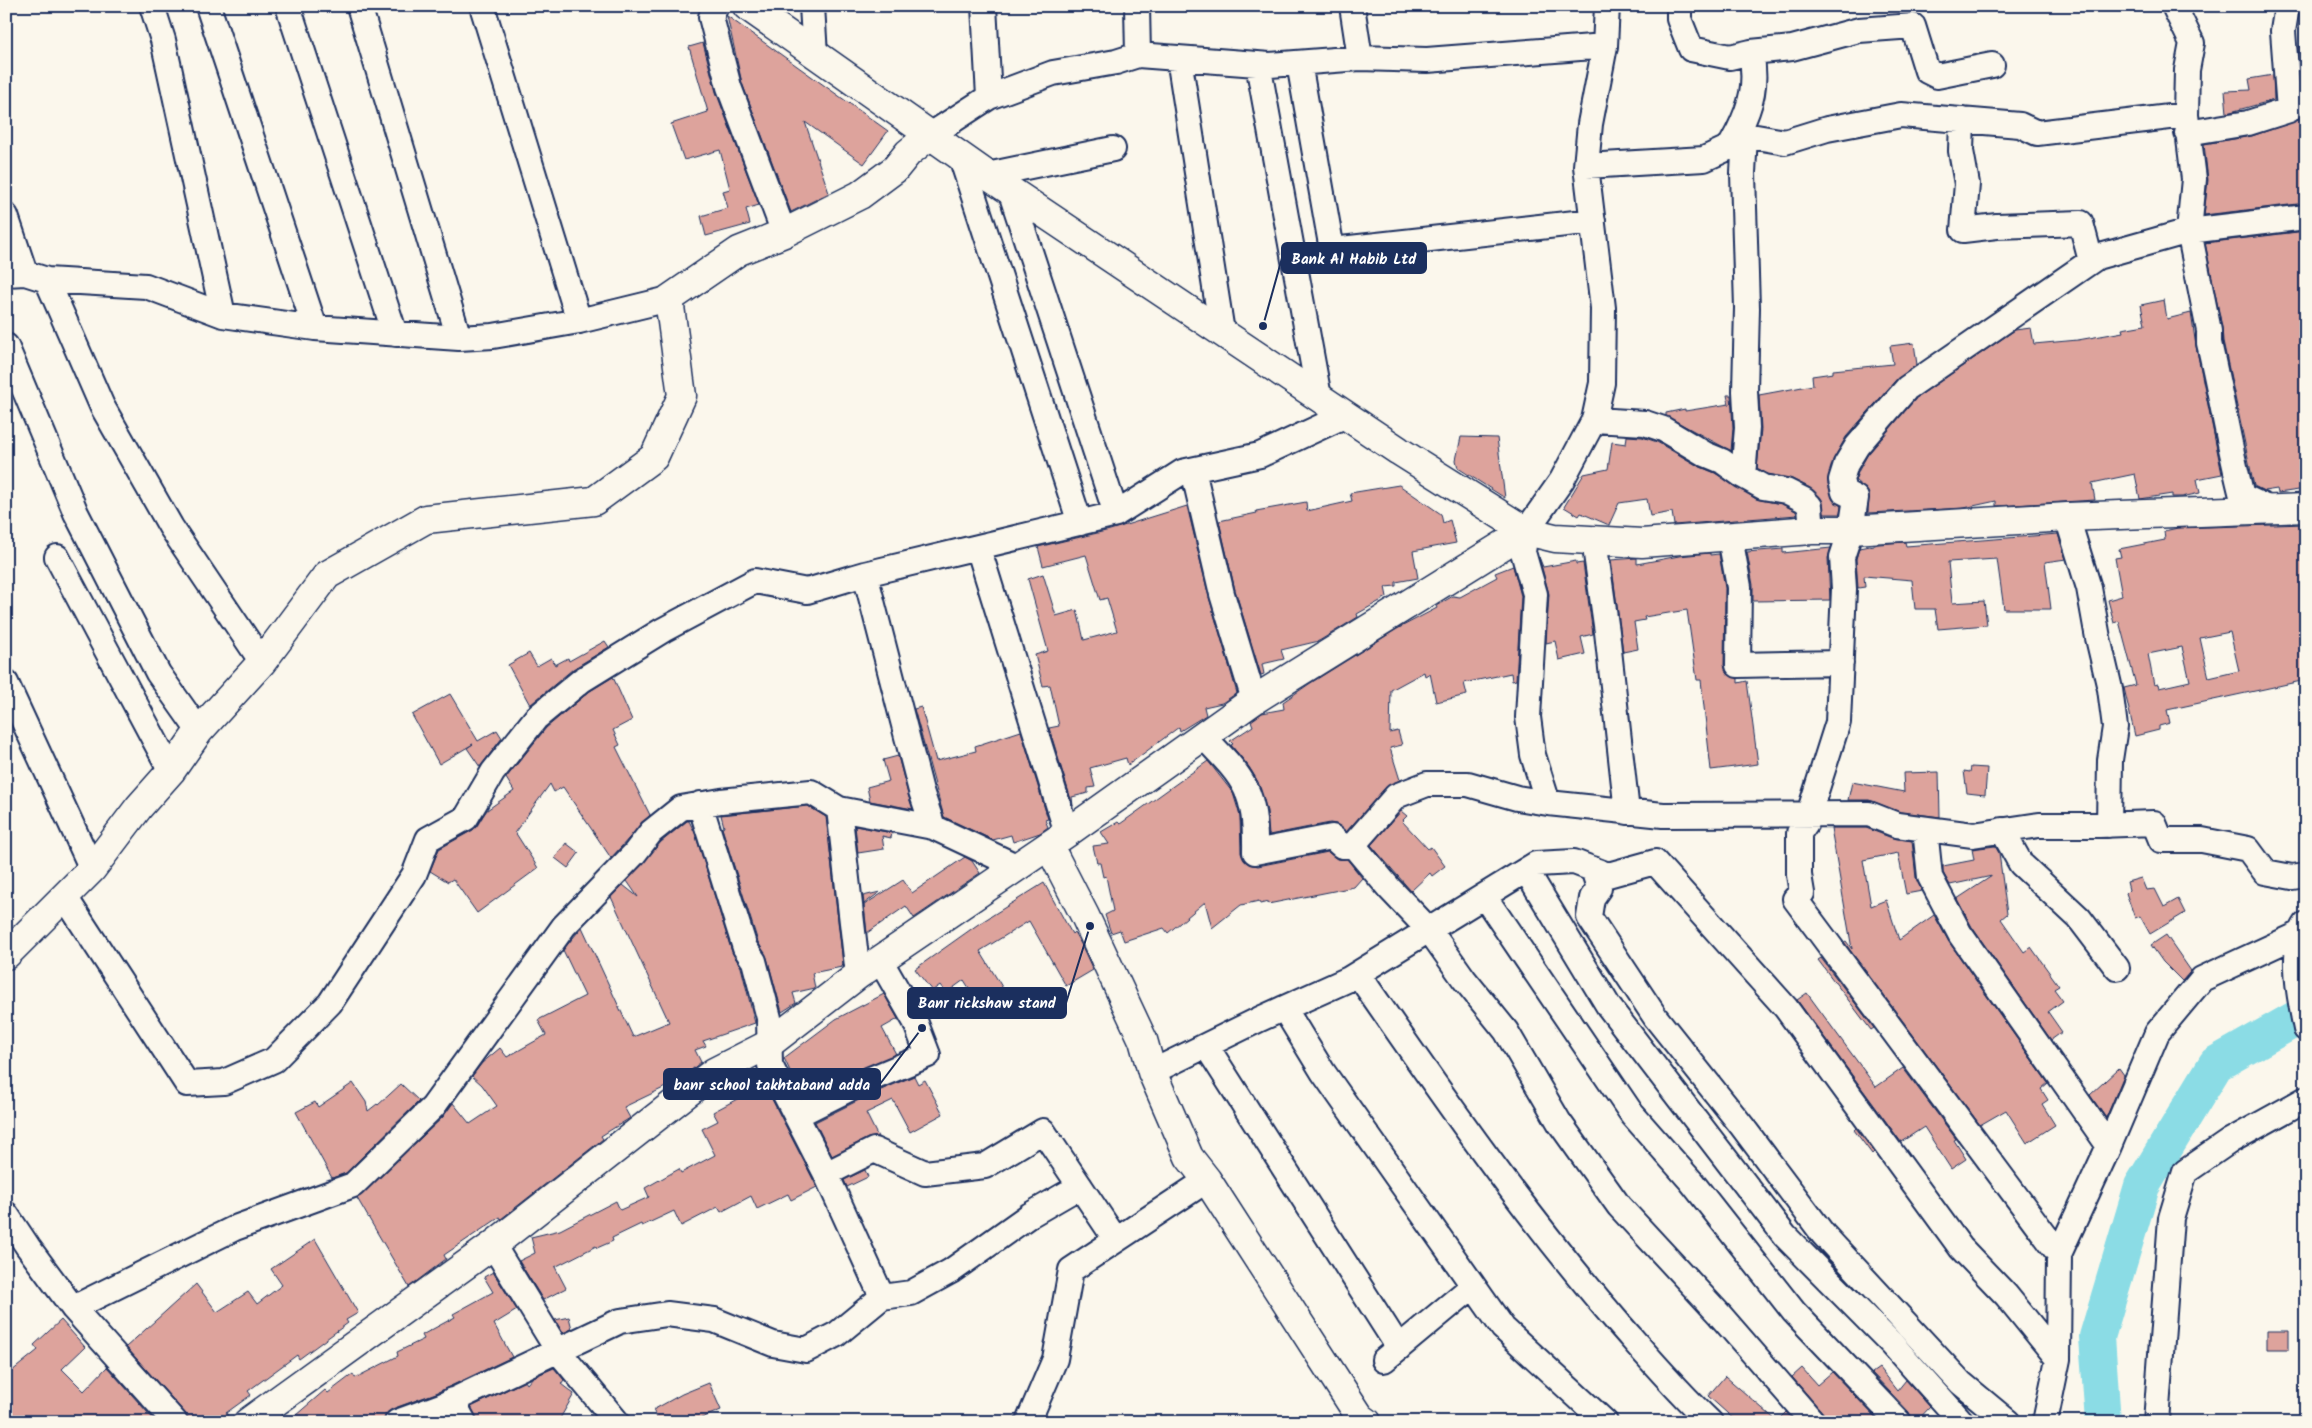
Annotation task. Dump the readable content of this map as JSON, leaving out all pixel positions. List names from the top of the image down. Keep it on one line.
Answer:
{"places":["Bank Al Habib Ltd","Banr rickshaw stand","banr school takhtaband adda"]}
